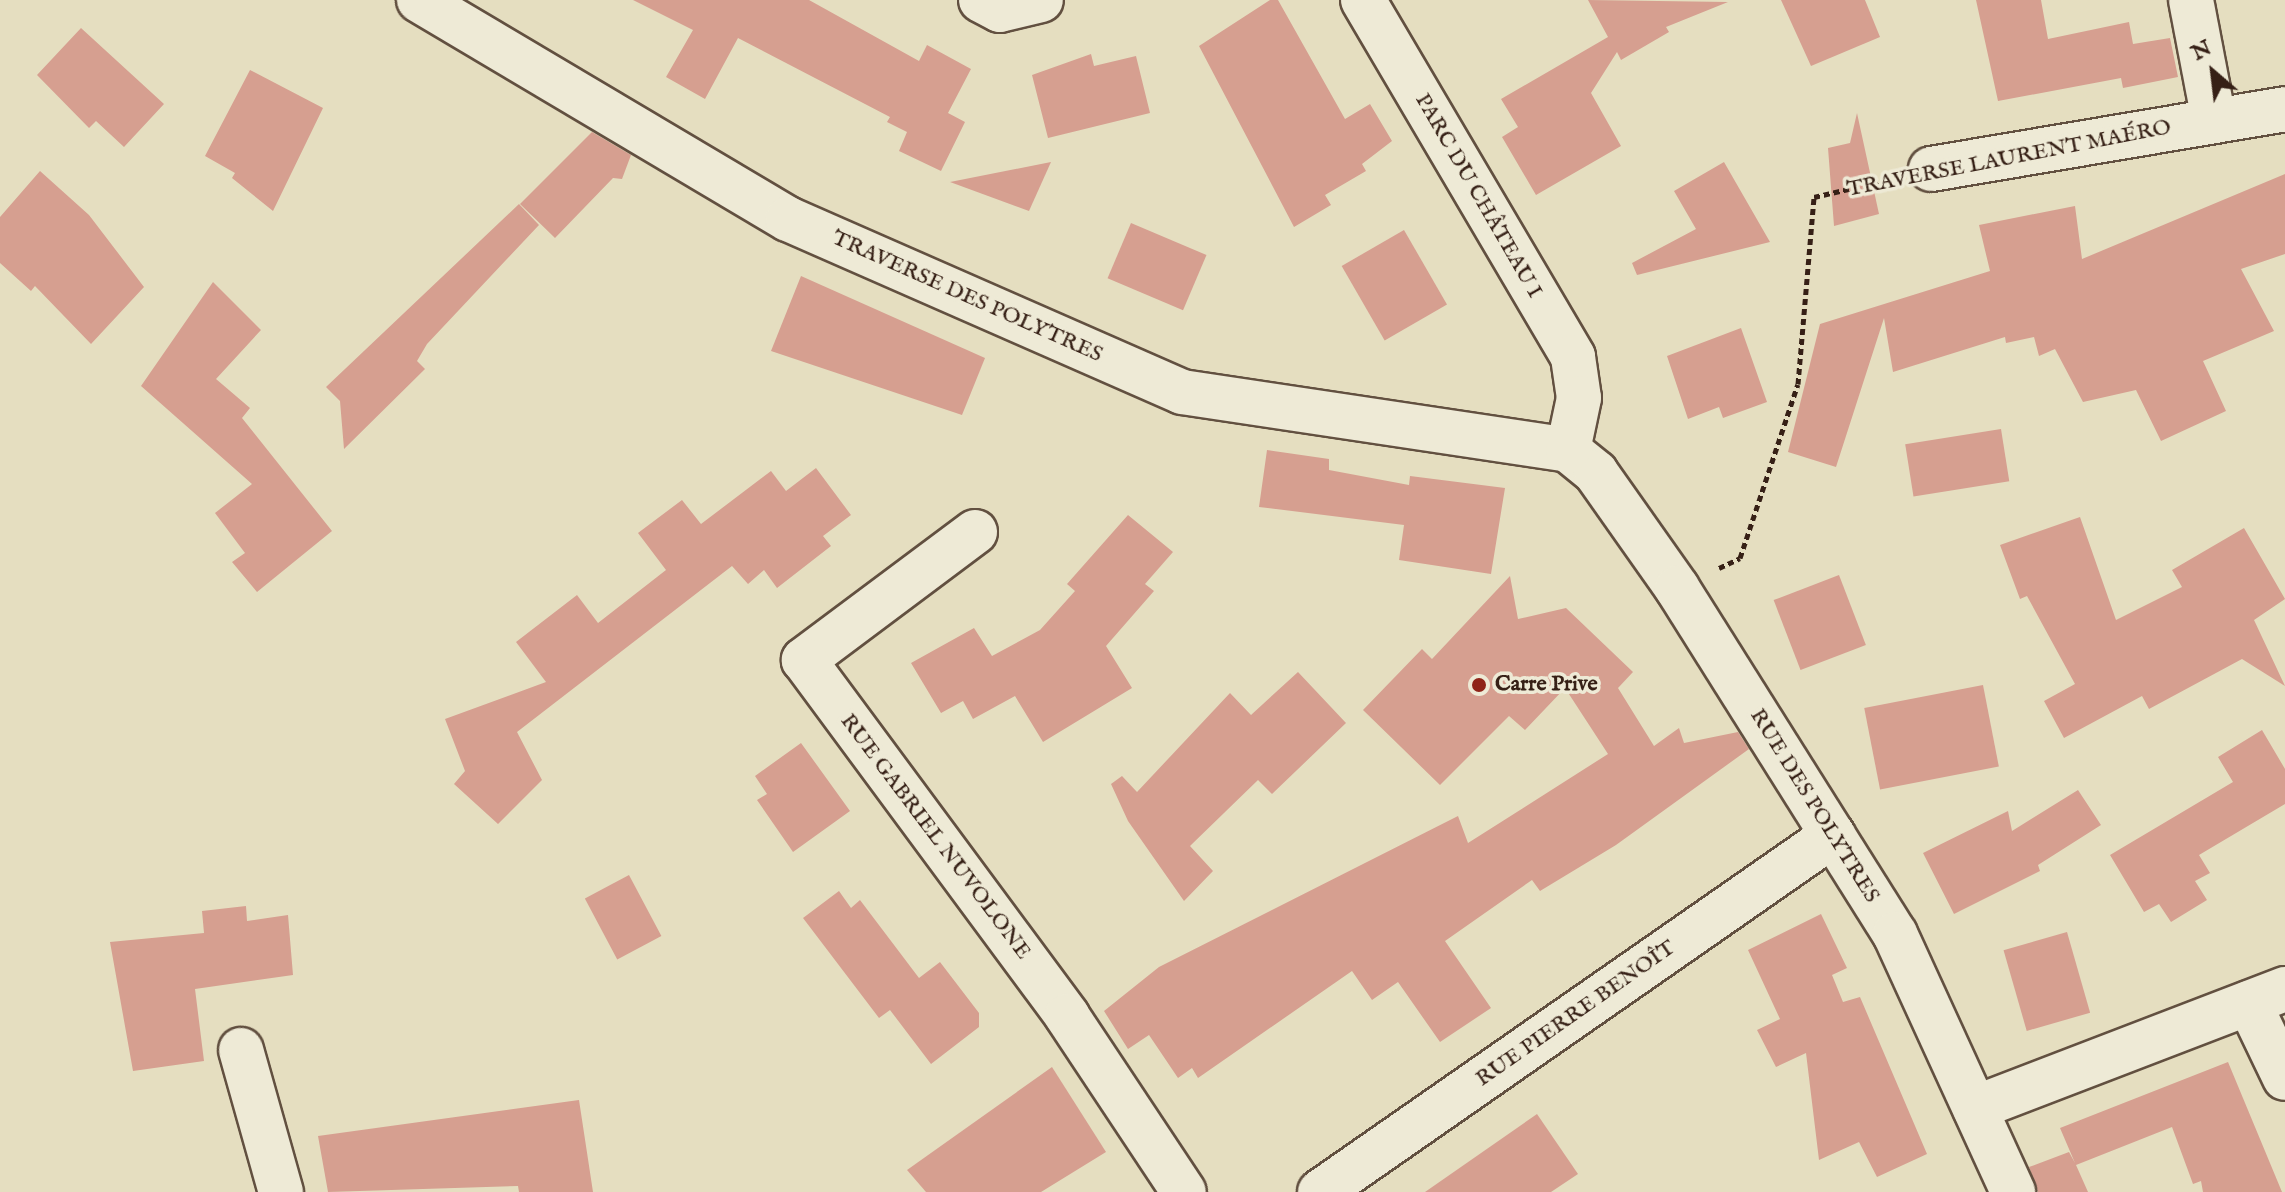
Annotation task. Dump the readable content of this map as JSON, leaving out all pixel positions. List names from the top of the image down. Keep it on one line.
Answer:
{"streets":{"street":["TRAVERSE LAURENT MAÉRO","PARC DU CHÂTEAU I","TRAVERSE DES POLYTRES","RUE DES POLYTRES","RUE GABRIEL NUVOLONE","RUE PIERRE BENOÎT"]},"crossings":[["PARC DU CHÂTEAU I","TRAVERSE DES POLYTRES"],["PARC DU CHÂTEAU I","RUE DES POLYTRES"],["TRAVERSE DES POLYTRES","RUE DES POLYTRES"],["RUE DES POLYTRES","RUE PIERRE BENOÎT"]],"places":["Carre Prive"],"north":"top left"}
